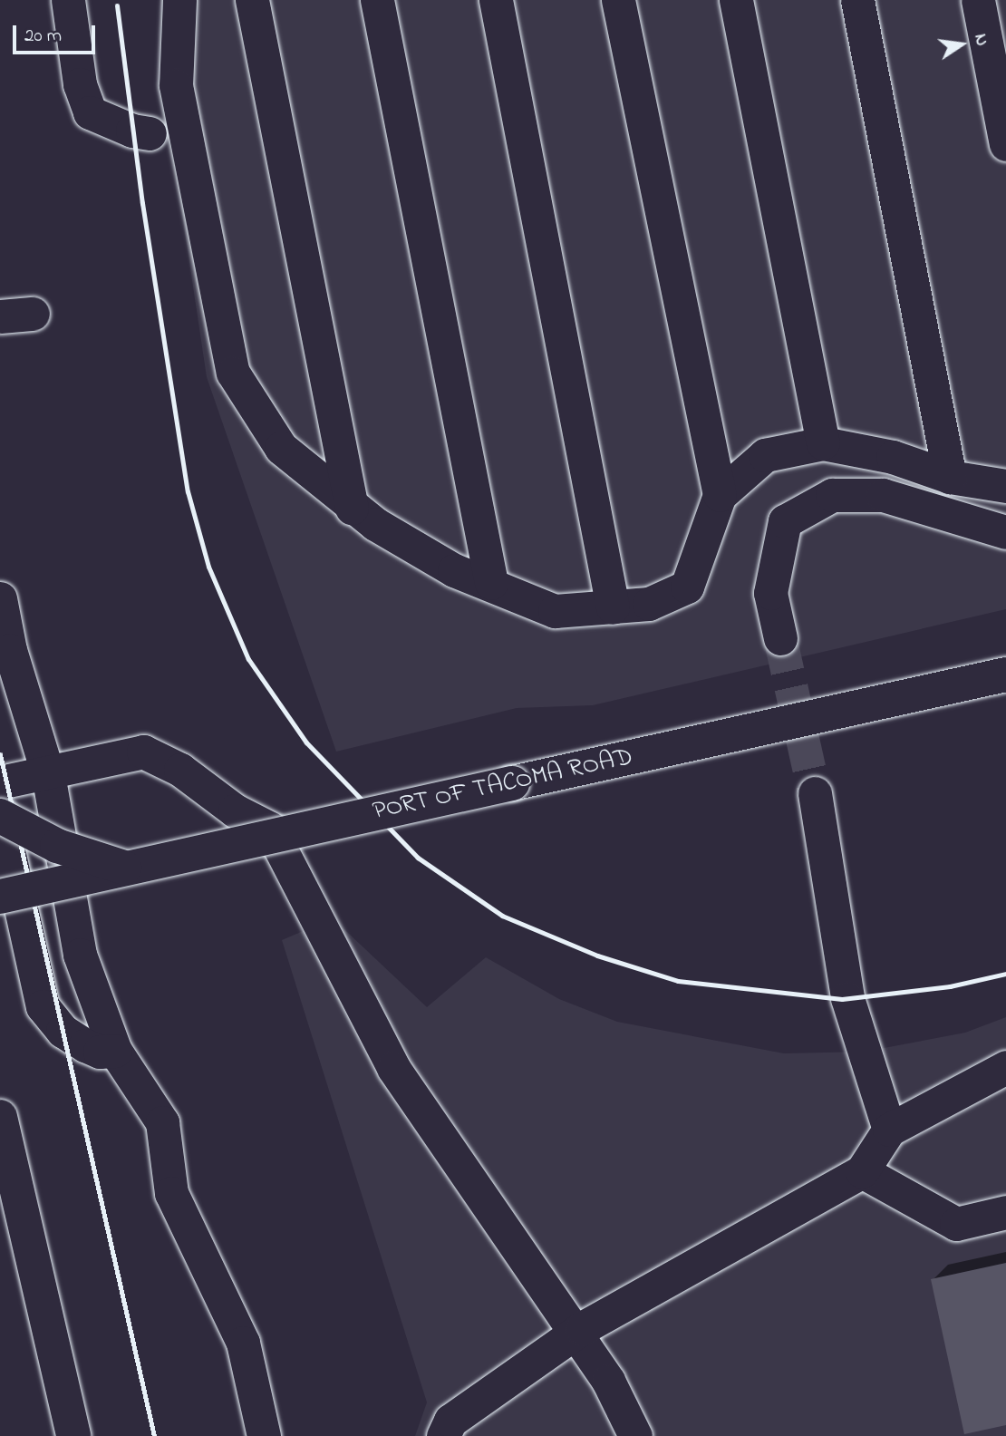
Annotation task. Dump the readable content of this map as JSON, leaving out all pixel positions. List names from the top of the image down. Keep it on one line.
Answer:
{"streets":{"main road":["PORT OF TACOMA ROAD"]},"scale_bar":"20 m","north":"right"}
